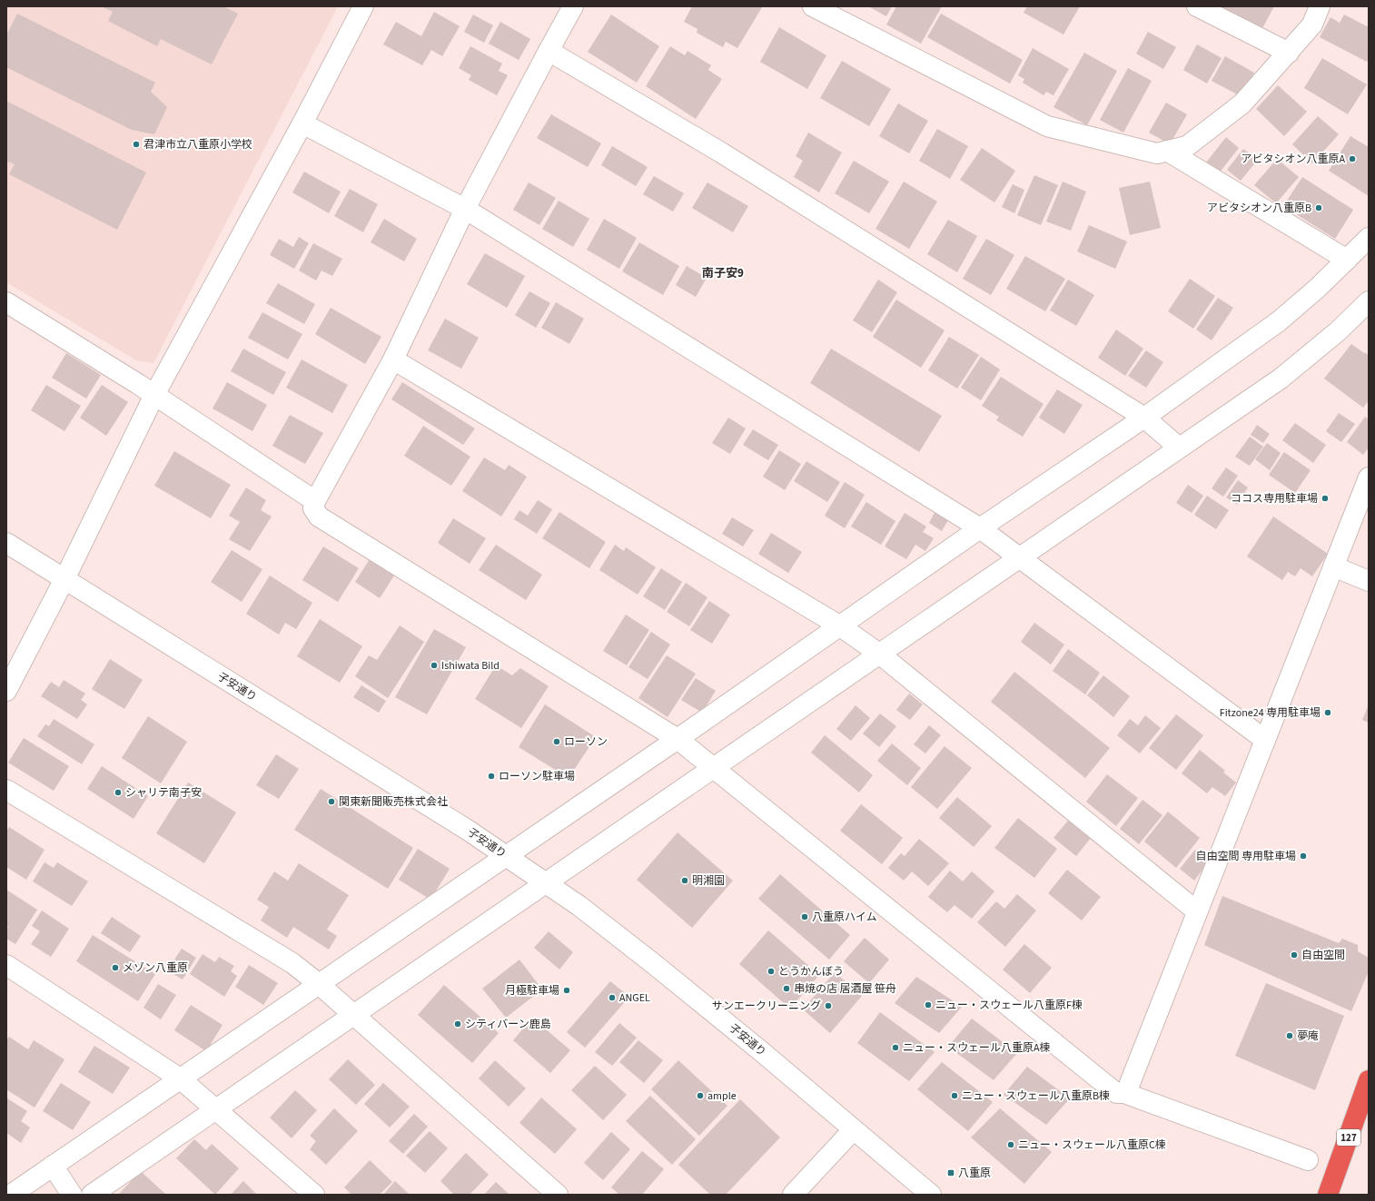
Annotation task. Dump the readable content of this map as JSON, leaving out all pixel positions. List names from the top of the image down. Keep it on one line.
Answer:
{"streets":{"highway":["127"],"street":["子安通り"]},"districts":["南子安9"],"places":{"other":["君津市立八重原小学校","アビタシオン八重原A","アビタシオン八重原B","ココス専用駐車場","Ishiwata Bild","Fitzone24 専用駐車場","ローソン","ローソン駐車場","シャリテ南子安","関東新聞販売株式会社","自由空間 専用駐車場","明湘園","八重原ハイム","自由空間","メゾン八重原","とうかんぼう","串焼の店 居酒屋 笹舟","月極駐車場","ANGEL","ニュー・スウェール八重原F棟","サンエークリーニング","シティバーン鹿島","夢庵","ニュー・スウェール八重原A棟","ample","ニュー・スウェール八重原B棟","ニュー・スウェール八重原C棟"],"transit":["八重原"]}}
